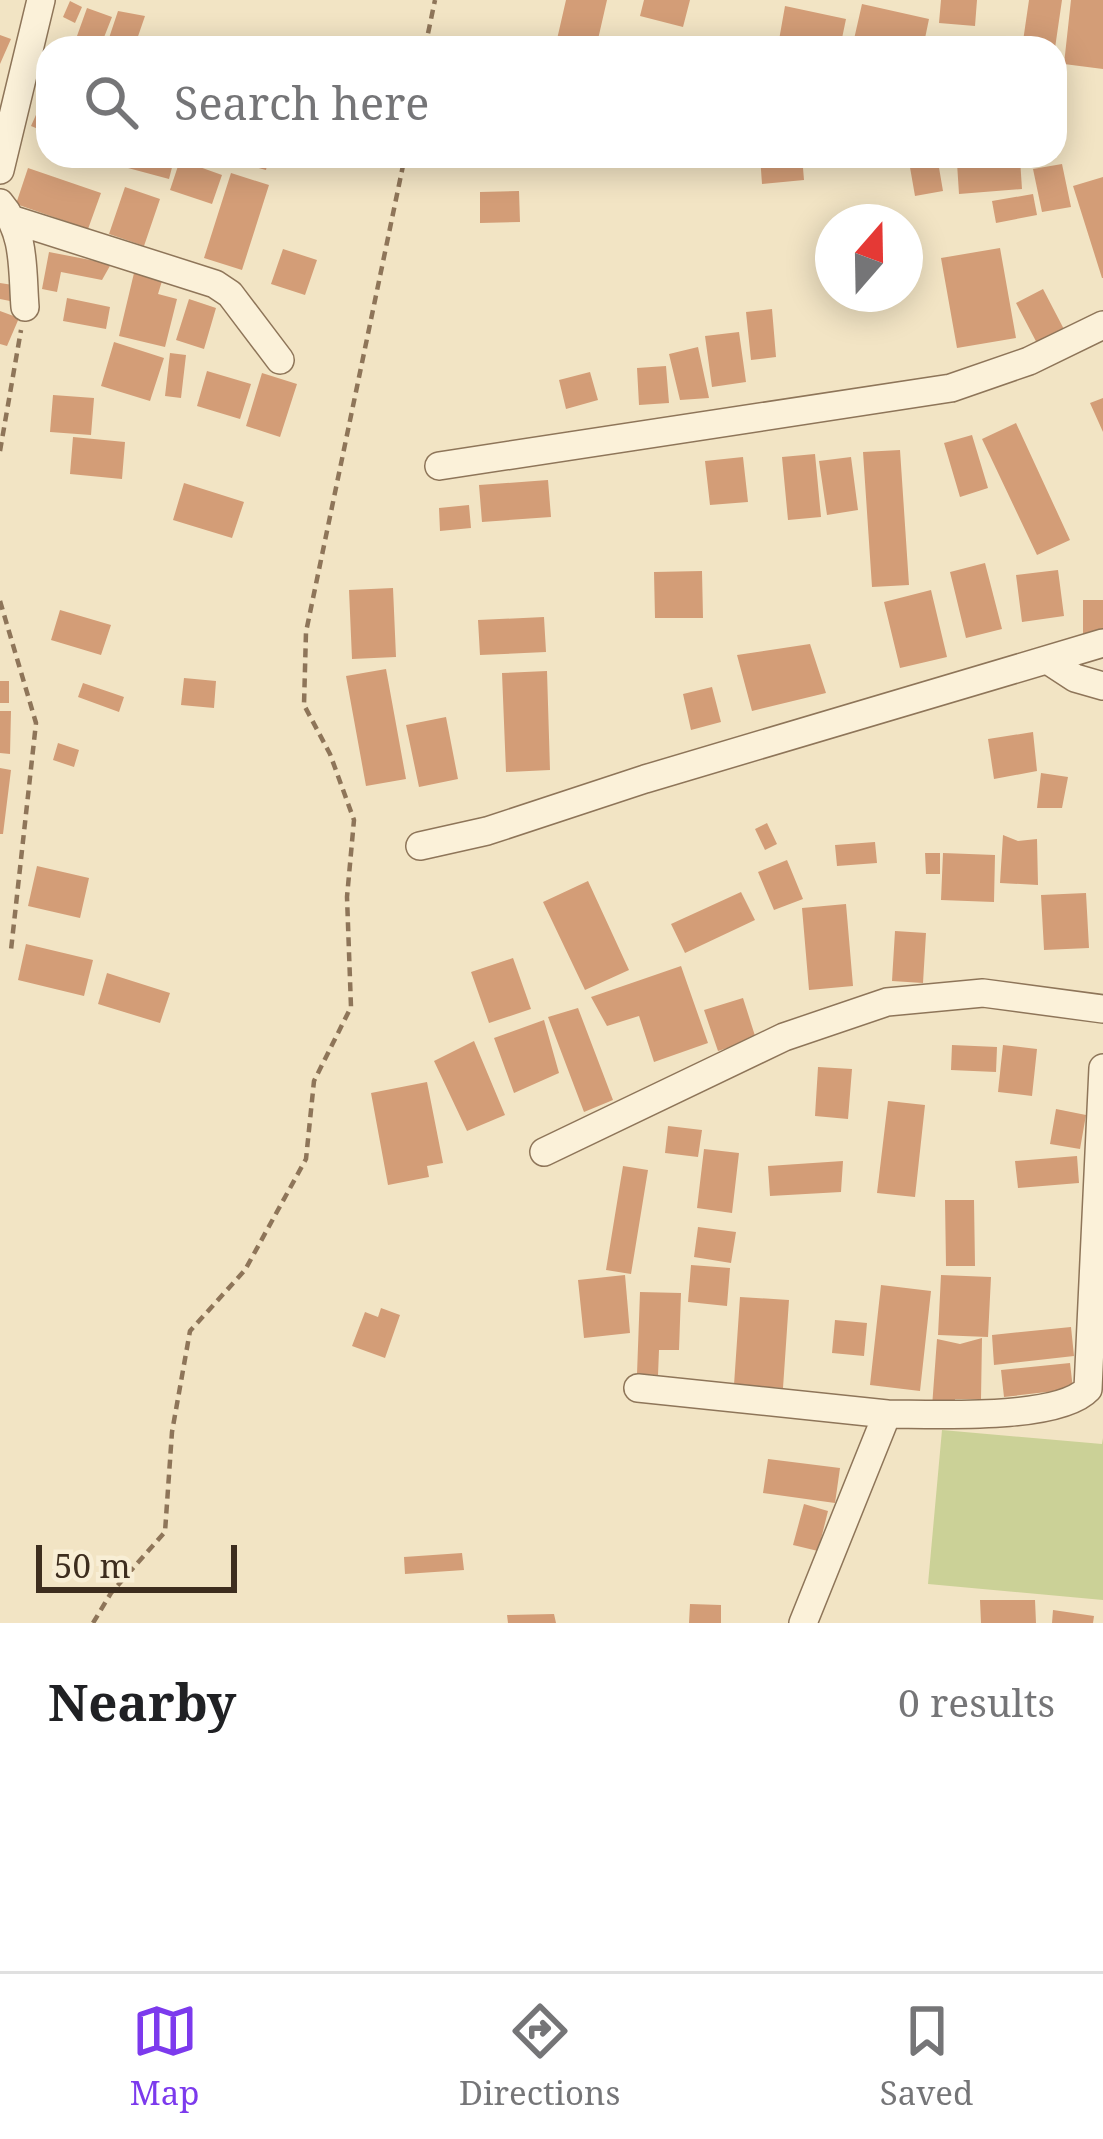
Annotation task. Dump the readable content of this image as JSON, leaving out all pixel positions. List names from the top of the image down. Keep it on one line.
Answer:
{"scale_bar":"50 m","north":"top","page":{"search":"Search here","scale":"50 m","heading":["Nearby","0 results"],"nav":["Map","Directions","Saved"]}}
